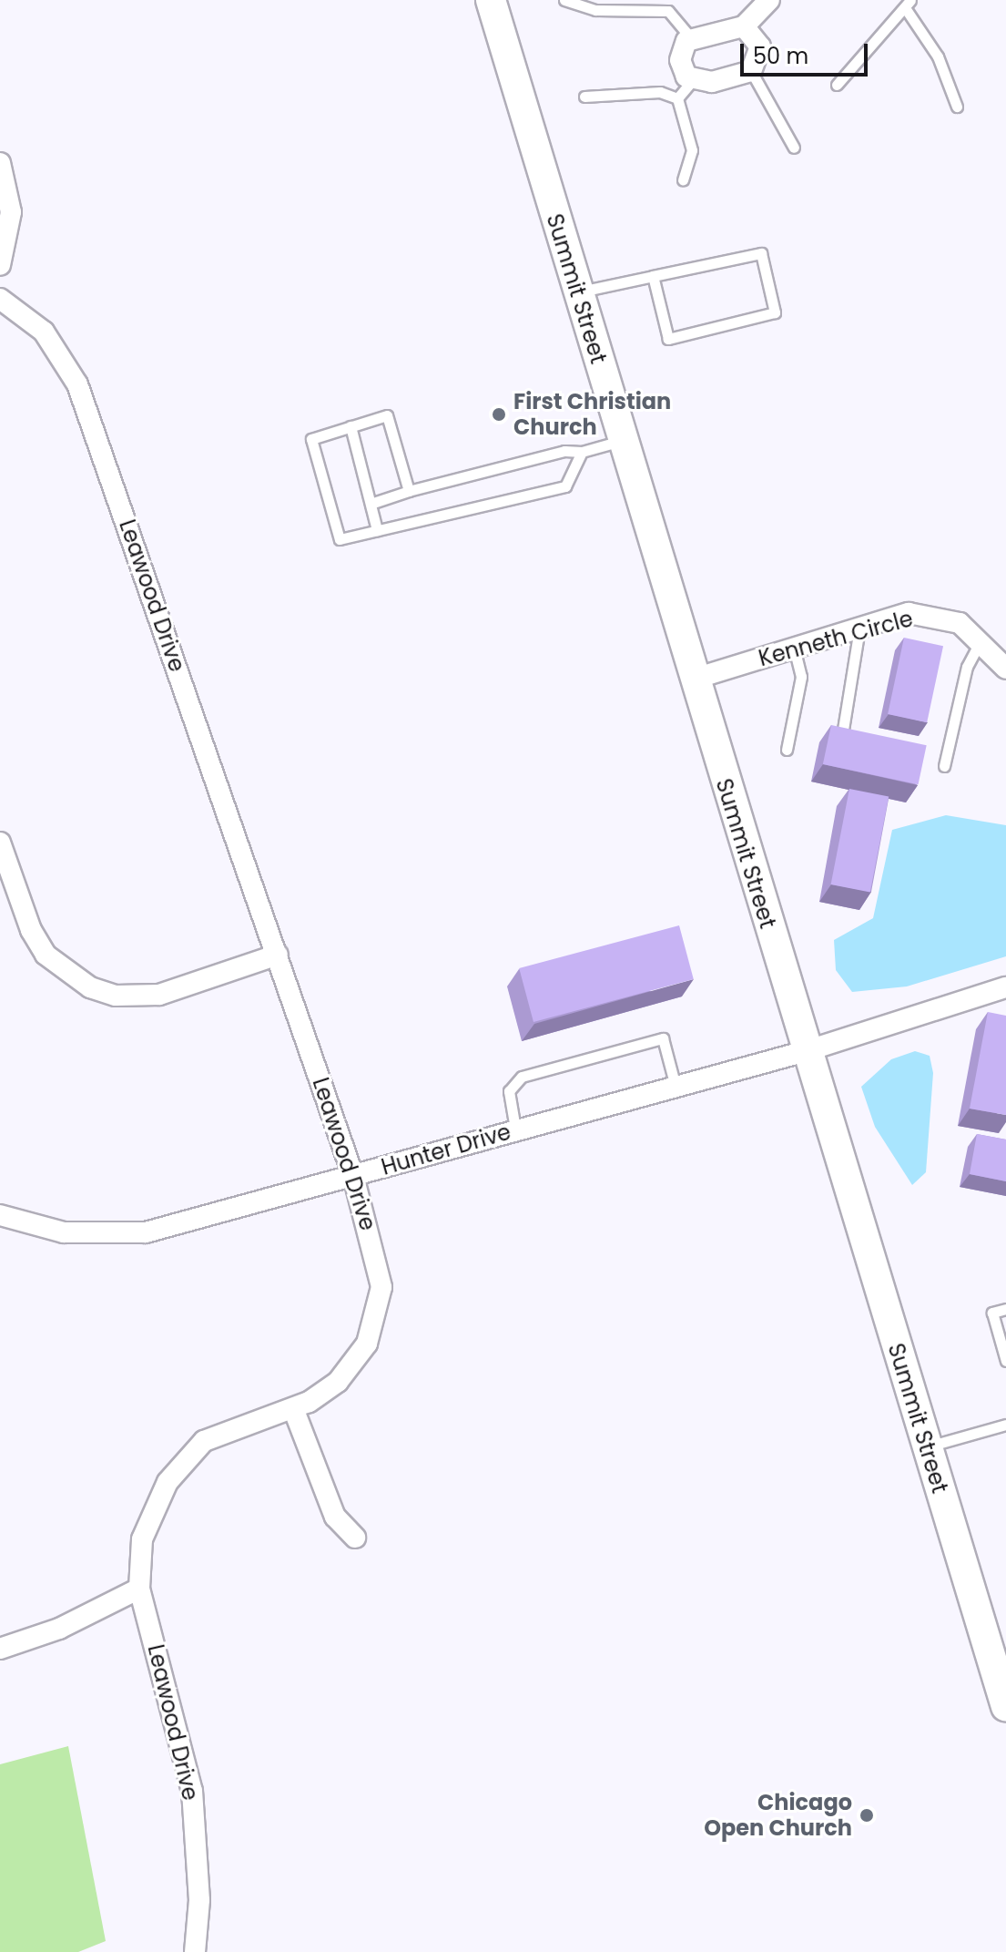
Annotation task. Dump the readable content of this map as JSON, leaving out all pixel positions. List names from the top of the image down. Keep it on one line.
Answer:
{"streets":{"main road":["Summit Street"],"street":["Leawood Drive","Kenneth Circle","Hunter Drive"]},"crossings":[["Summit Street","Kenneth Circle"],["Summit Street","Hunter Drive"],["Leawood Drive","Hunter Drive"]],"places":["First Christian Church","Chicago Open Church"],"scale_bar":"50 m"}
